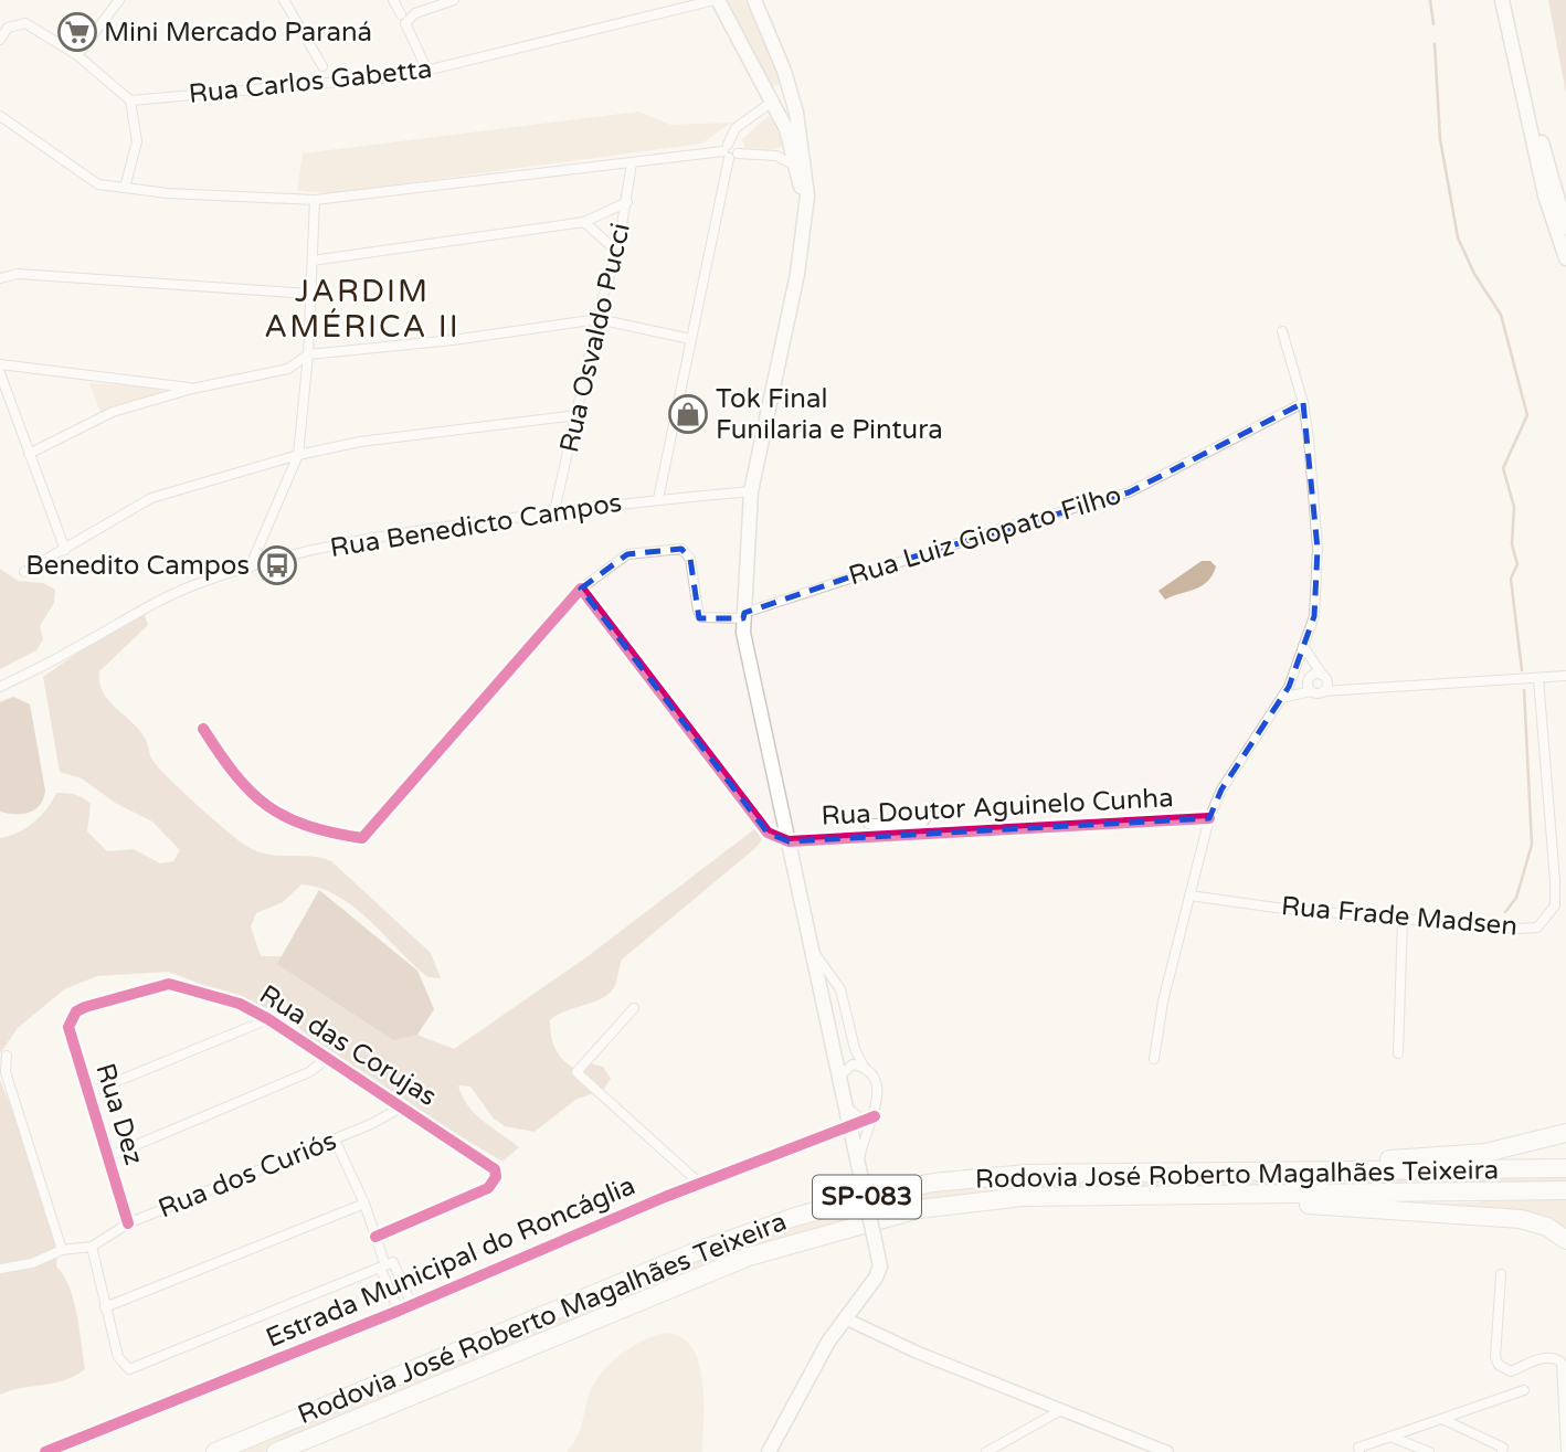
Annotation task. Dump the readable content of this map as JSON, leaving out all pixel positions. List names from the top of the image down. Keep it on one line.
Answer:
{"streets":{"highway":["Rodovia José Roberto Magalhães Teixeira","SP-083"],"street":["Rua Carlos Gabetta","Rua Osvaldo Pucci","Rua Benedicto Campos","Rua Luiz Giopato Filho","Rua Doutor Aguinelo Cunha","Rua Frade Madsen","Rua das Corujas","Rua Dez","Rua dos Curiós","Estrada Municipal do Roncáglia"]},"crossings":[["Rua Osvaldo Pucci","Rua Benedicto Campos"],["Rua das Corujas","Rua Dez"],["Rua das Corujas","Rua dos Curiós"],["Rua Dez","Rua dos Curiós"]],"districts":["JARDIM AMÉRICA II"],"places":{"supermarket":["Mini Mercado Paraná"],"shop":["Tok Final Funilaria e Pintura"],"bus stop":["Benedito Campos"]}}
